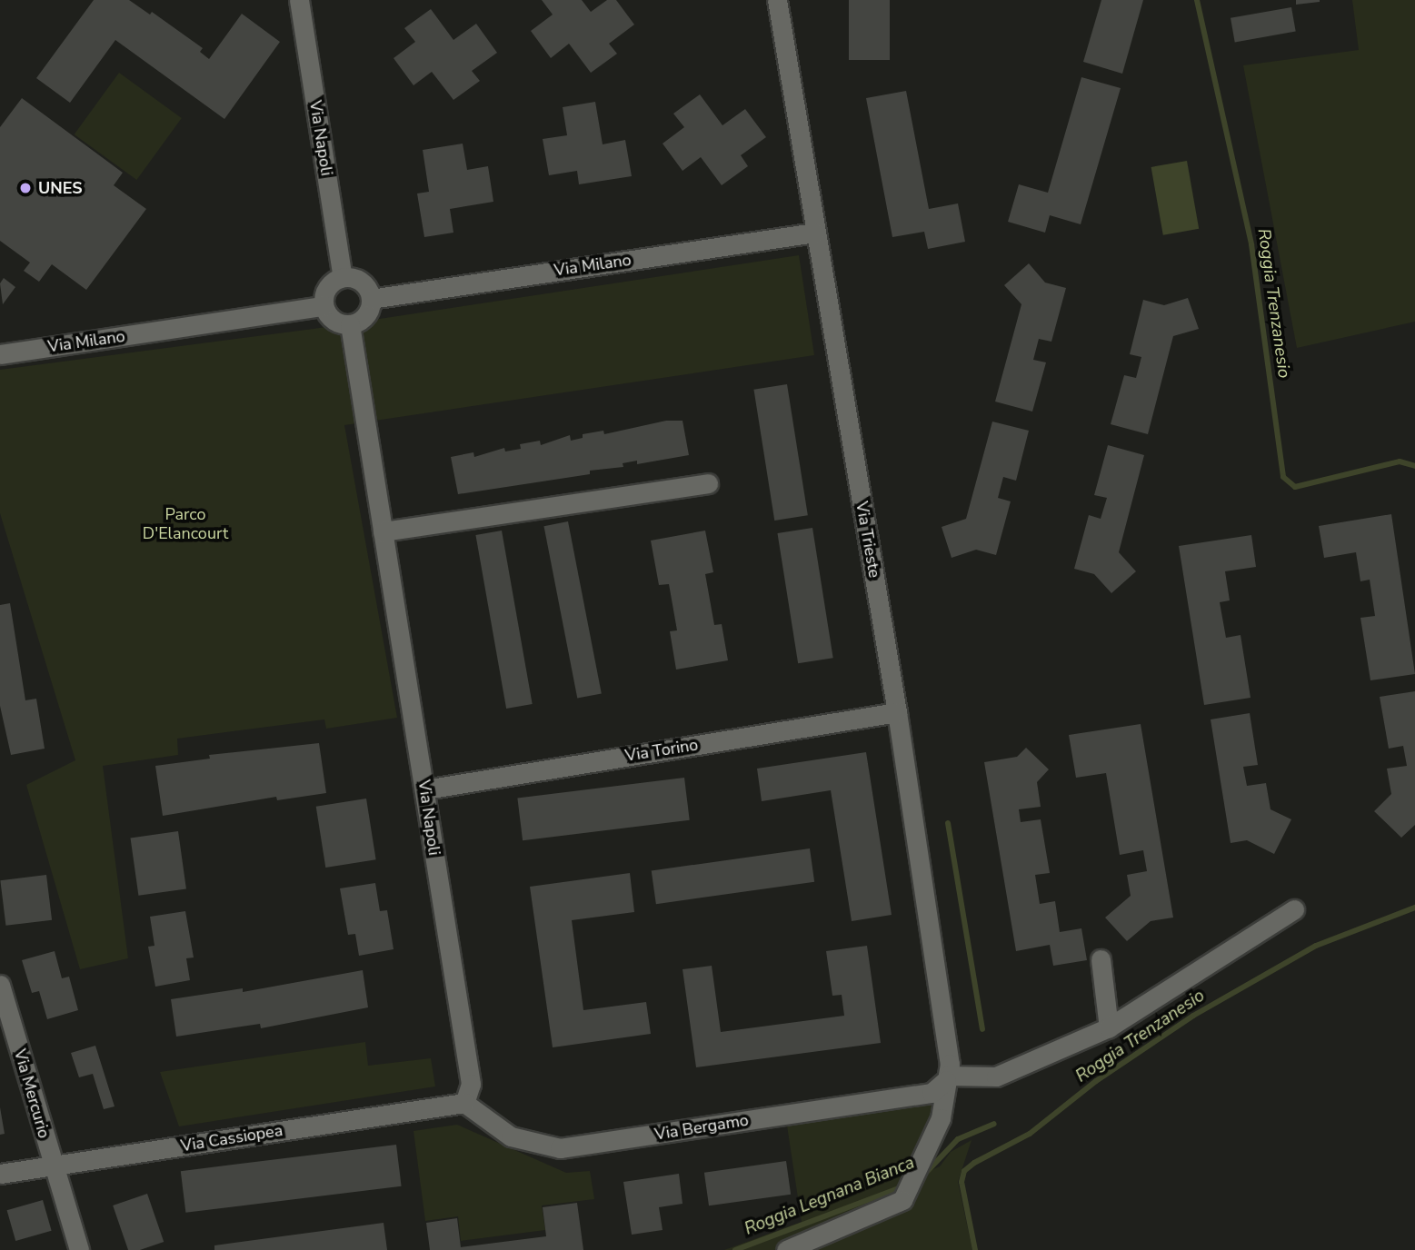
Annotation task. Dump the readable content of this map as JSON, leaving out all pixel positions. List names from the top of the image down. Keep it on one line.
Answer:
{"streets":{"street":["Via Napoli","Via Milano","Via Trieste","Via Torino","Via Mercurio","Via Bergamo","Via Cassiopea"]},"crossings":[["Via Napoli","Via Milano"],["Via Napoli","Via Torino"],["Via Napoli","Via Bergamo"],["Via Napoli","Via Cassiopea"],["Via Milano","Via Trieste"],["Via Trieste","Via Torino"],["Via Trieste","Via Bergamo"],["Via Mercurio","Via Cassiopea"],["Via Bergamo","Via Cassiopea"]],"water":["Roggia Trenzanesio","Roggia Legnana Bianca"],"parks":["Parco D'Elancourt"],"places":["UNES"]}
